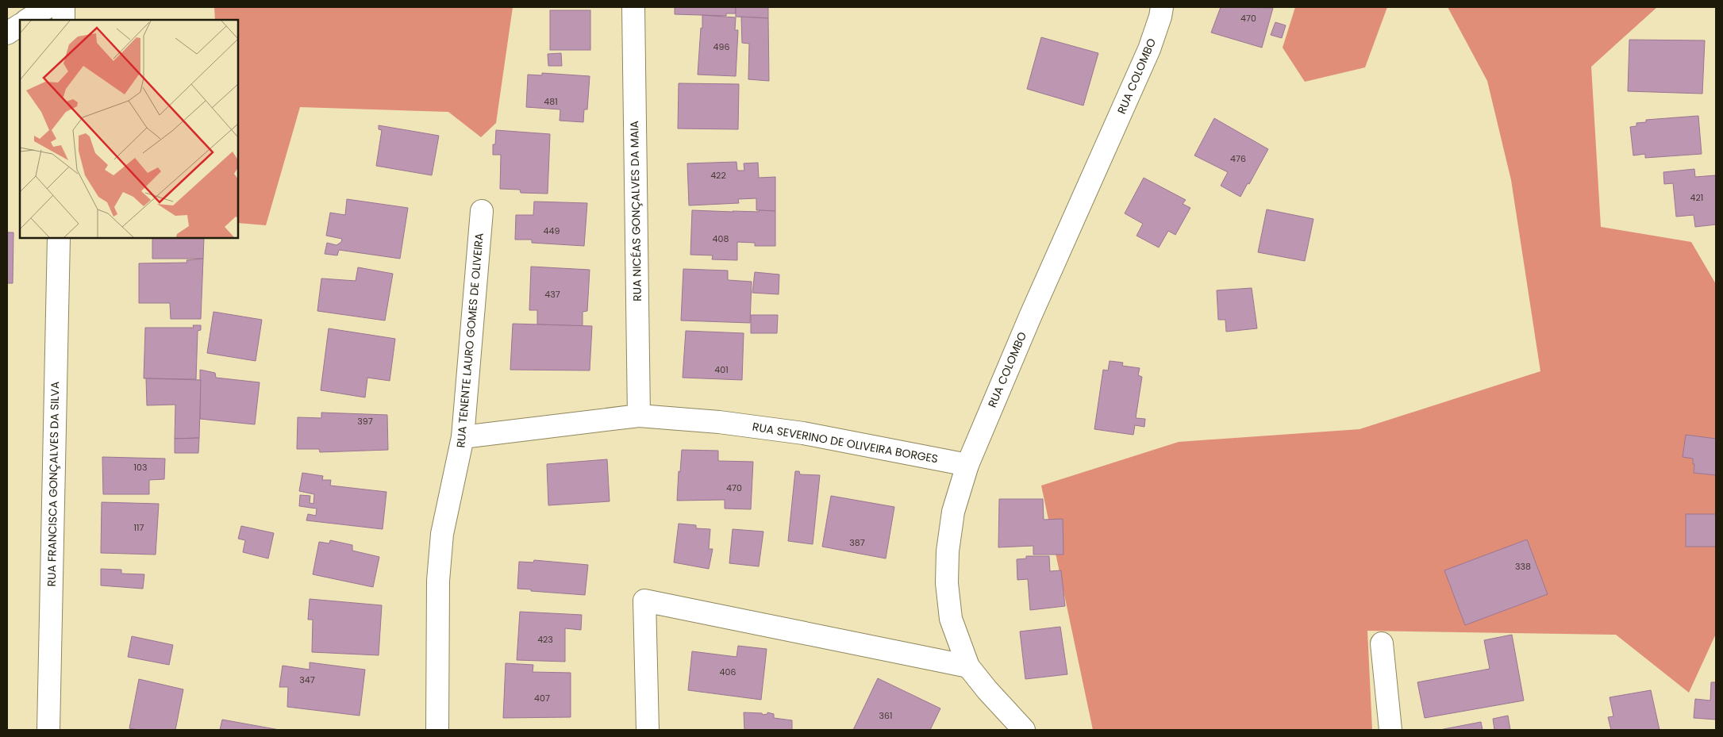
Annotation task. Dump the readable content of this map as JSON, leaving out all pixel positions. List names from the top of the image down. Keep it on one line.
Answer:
{"streets":{"street":["RUA COLOMBO","RUA NICÉAS GONÇALVES DA MAIA","RUA TENENTE LAURO GOMES DE OLIVEIRA","RUA SEVERINO DE OLIVEIRA BORGES","RUA FRANCISCA GONÇALVES DA SILVA"]},"crossings":[["RUA COLOMBO","RUA SEVERINO DE OLIVEIRA BORGES"],["RUA NICÉAS GONÇALVES DA MAIA","RUA SEVERINO DE OLIVEIRA BORGES"],["RUA TENENTE LAURO GOMES DE OLIVEIRA","RUA SEVERINO DE OLIVEIRA BORGES"]],"house_numbers":["470","496","481","476","422","421","449","408","437","401","397","103","470","117","387","338","423","406","347","407","361"]}
